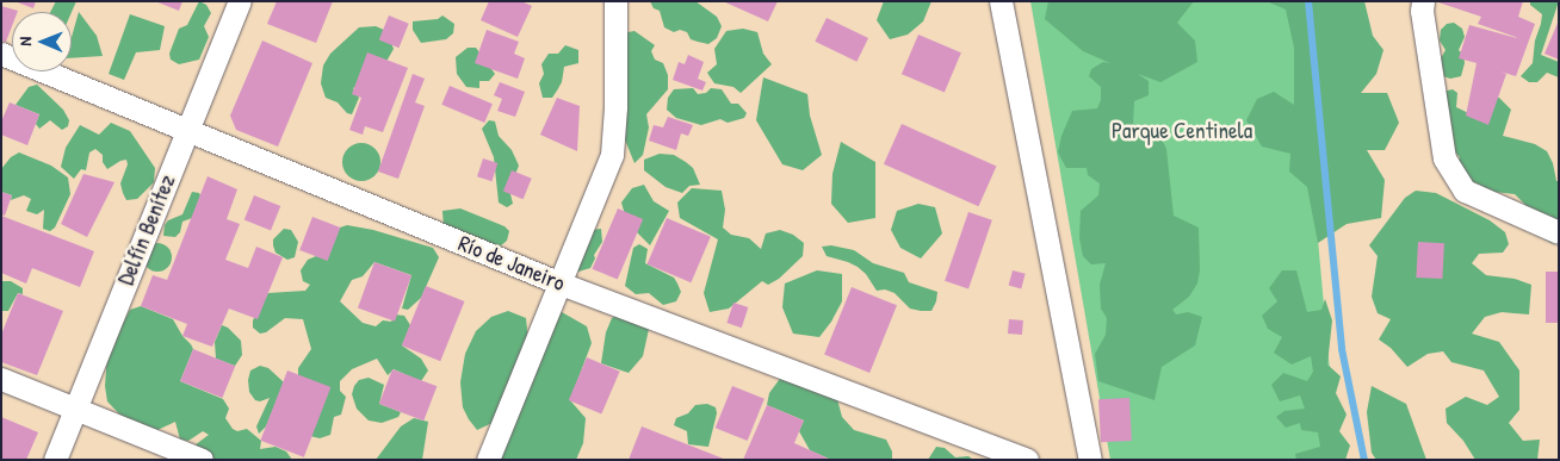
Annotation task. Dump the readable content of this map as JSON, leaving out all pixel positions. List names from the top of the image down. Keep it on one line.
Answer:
{"streets":{"street":["Delfín Benítez","Río de Janeiro"]},"crossings":[["Delfín Benítez","Río de Janeiro"]],"parks":["Parque Centinela"],"north":"left"}
